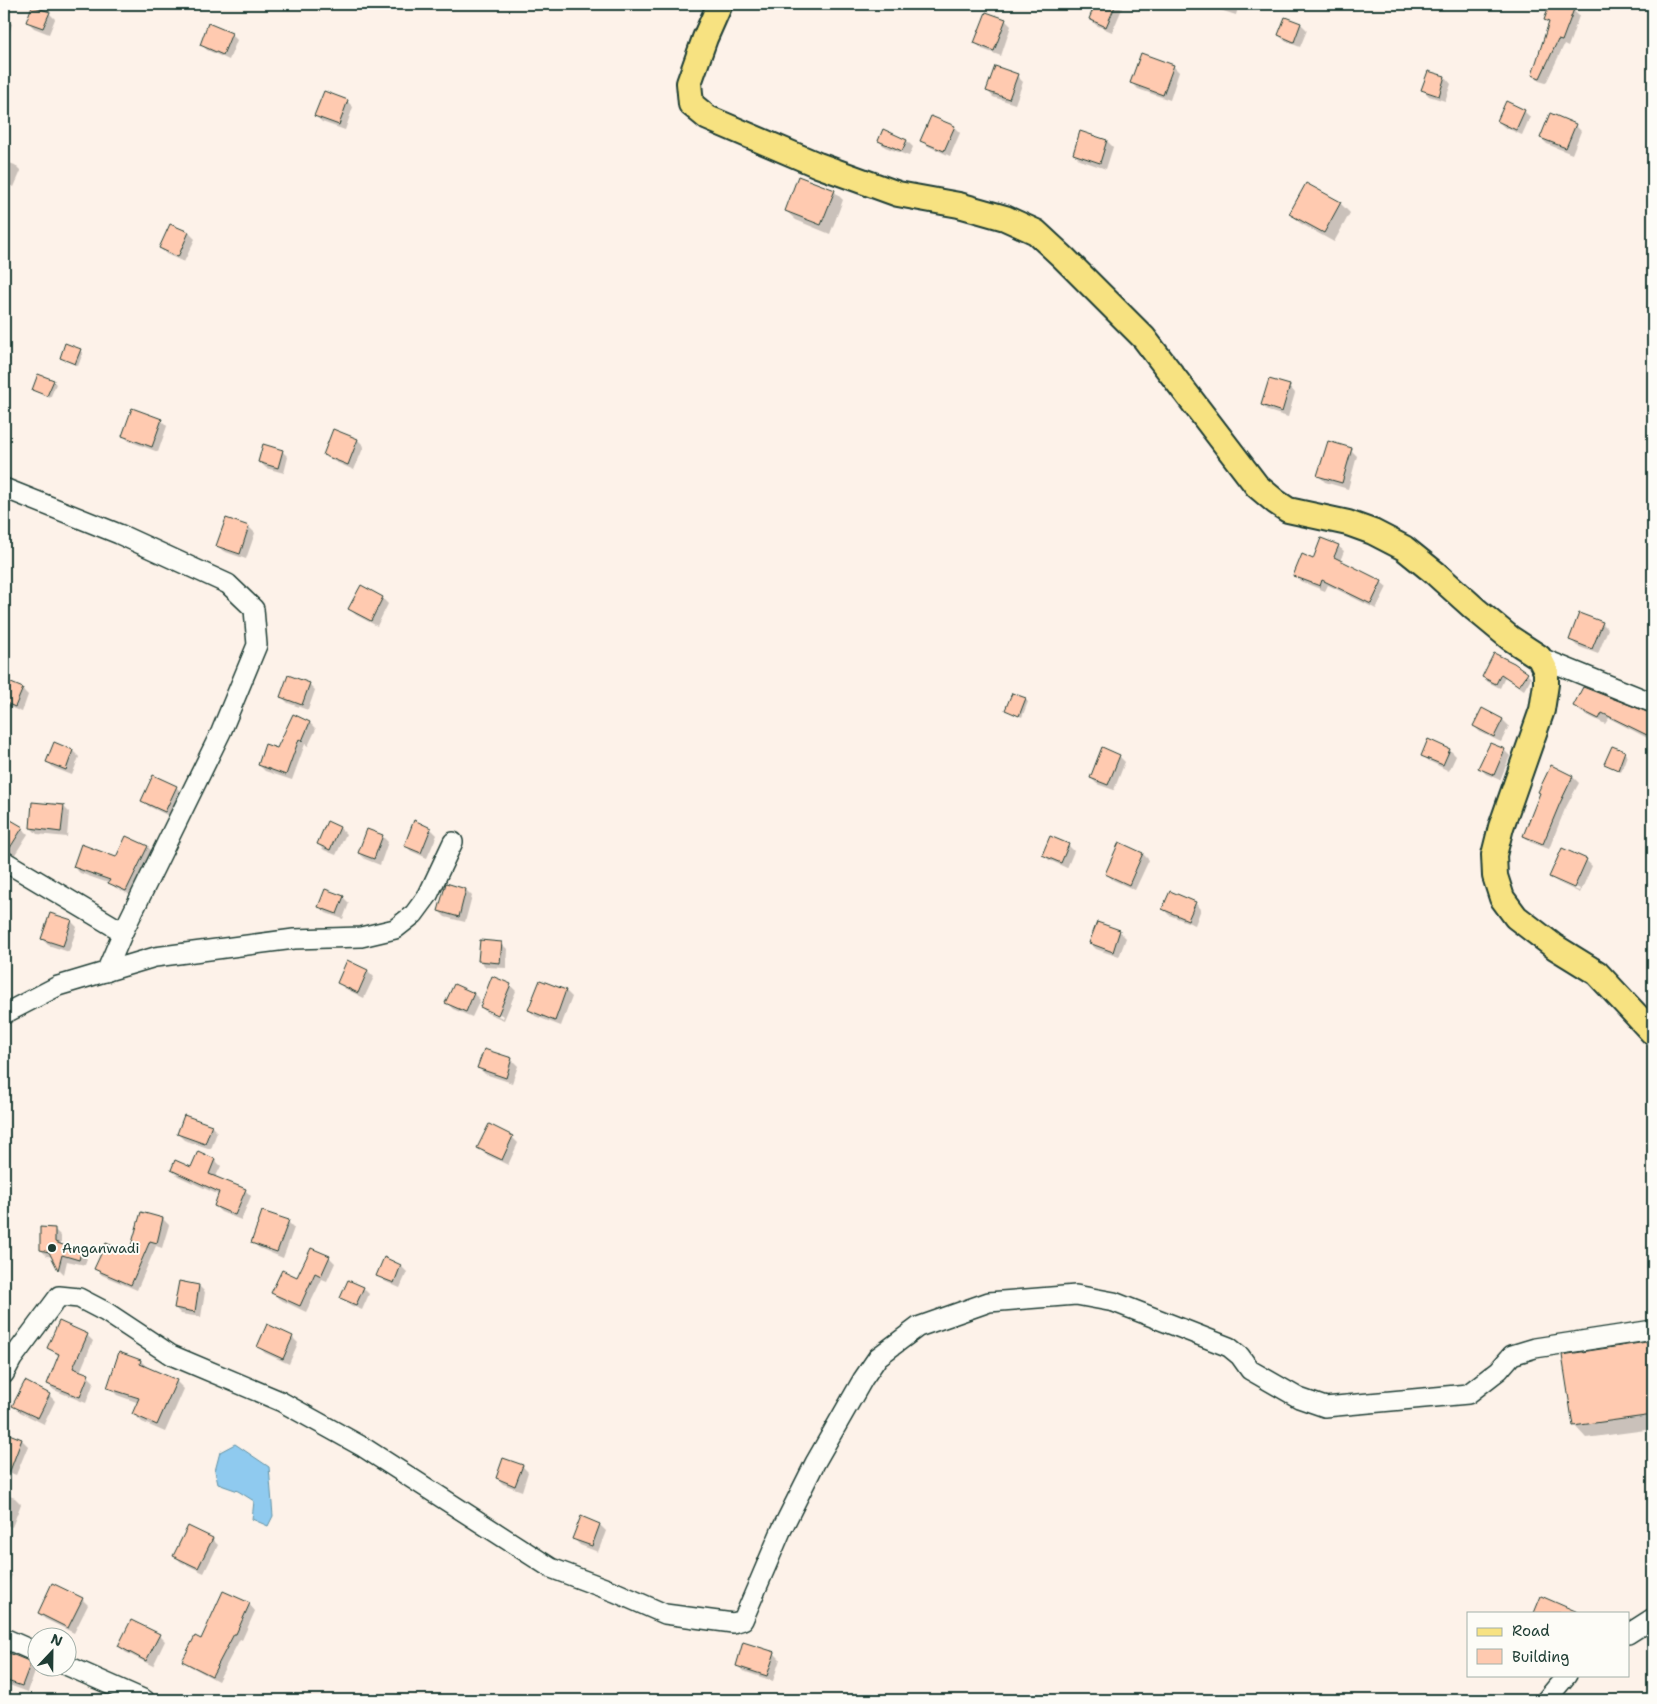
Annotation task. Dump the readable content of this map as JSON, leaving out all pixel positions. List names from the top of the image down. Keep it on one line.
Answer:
{"places":["Anganwadi"],"legend":["Road","Building"],"north":"top"}
